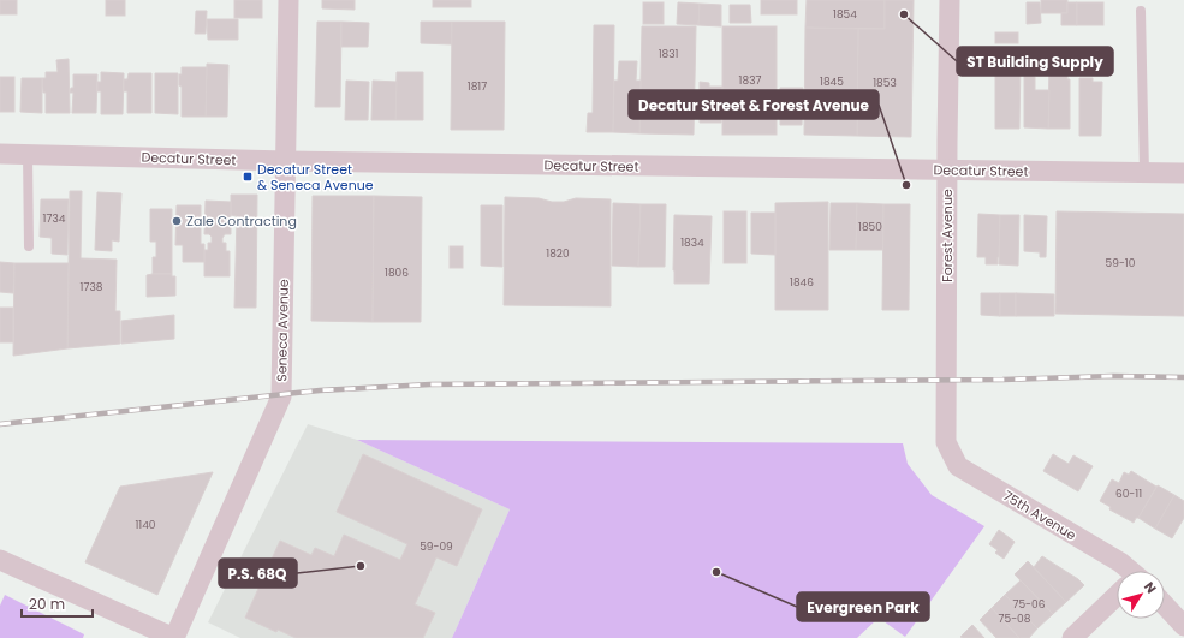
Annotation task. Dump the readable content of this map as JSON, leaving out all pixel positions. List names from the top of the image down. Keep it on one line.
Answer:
{"streets":{"street":["Decatur Street","Forest Avenue","Seneca Avenue","75th Avenue"]},"crossings":[["Decatur Street","Forest Avenue"],["Decatur Street","Seneca Avenue"],["Forest Avenue","75th Avenue"]],"places":{"other":["ST Building Supply","Decatur Street & Forest Avenue","Zale Contracting","P.S. 68Q","Evergreen Park"],"transit":["Decatur Street & Seneca Avenue"]},"house_numbers":["1854","1831","1837","1845","1853","1817","1734","1850","1834","1820","59-10","1806","1846","1738","60-11","1140","59-09","75-06","75-08"],"scale_bar":"20 m","north":"top right"}
